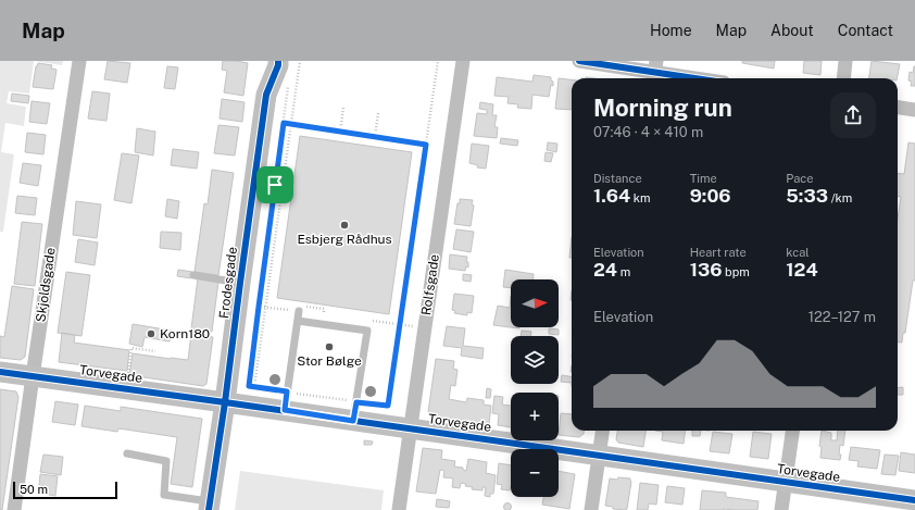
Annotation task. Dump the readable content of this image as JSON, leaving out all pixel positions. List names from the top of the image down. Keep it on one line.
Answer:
{"streets":{"street":["Frodesgade","Skjoldsgade","Rolfsgade","Torvegade"]},"crossings":[["Frodesgade","Torvegade"],["Skjoldsgade","Torvegade"],["Rolfsgade","Torvegade"]],"places":["Esbjerg Rådhus","Korn180","Stor Bølge"],"scale_bar":"50 m","north":"right","page":{"header":"Map","nav":["Home","Map","About","Contact"],"heading":["Morning run","07:46 · 4 × 410 m"],"stats":[["Distance","1.64 km"],["Time","9:06"],["Pace","5:33 /km"],["Elevation","24 m"],["Heart rate","136 bpm"],["kcal","124"]],"map_buttons":["+","−"],"chart":["Elevation","122–127 m"],"scale":"50 m"}}
